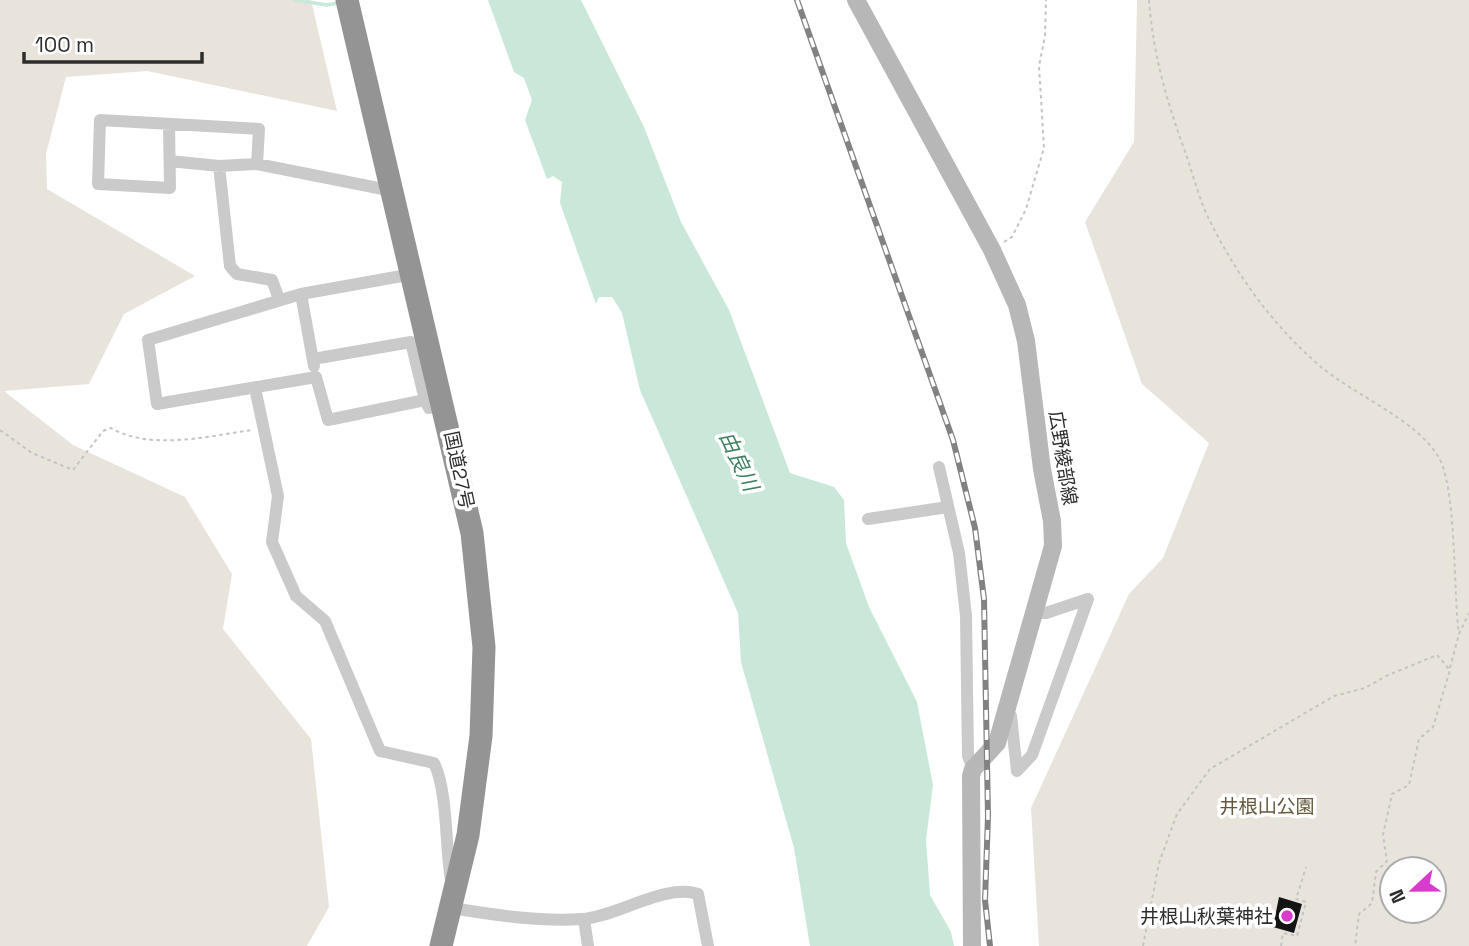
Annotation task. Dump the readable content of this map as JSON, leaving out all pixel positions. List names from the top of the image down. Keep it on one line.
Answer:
{"streets":{"highway":["国道27号"],"main road":["広野綾部線"]},"water":["由良川"],"parks":["井根山公園"],"places":["井根山秋葉神社"],"scale_bar":"100 m","north":"left"}
